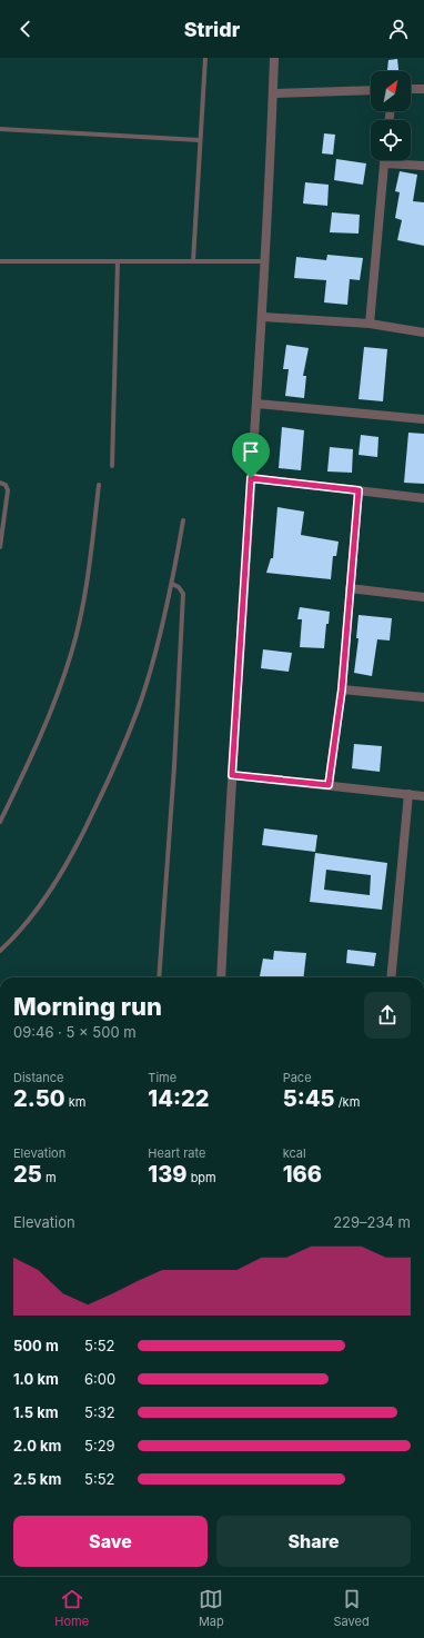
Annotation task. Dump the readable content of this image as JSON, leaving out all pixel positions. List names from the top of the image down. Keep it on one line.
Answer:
{"north":"top right","page":{"header":"Stridr","heading":["Morning run","09:46 · 5 × 500 m"],"stats":[["Distance","2.50 km"],["Time","14:22"],["Pace","5:45 /km"],["Elevation","25 m"],["Heart rate","139 bpm"],["kcal","166"]],"chart":["Elevation","229–234 m"],"list":[{"name":"500 m","note":"5:52"},{"name":"1.0 km","note":"6:00"},{"name":"1.5 km","note":"5:32"},{"name":"2.0 km","note":"5:29"},{"name":"2.5 km","note":"5:52"}],"buttons":["Save","Share"],"tabs":["Home","Map","Saved"]}}
